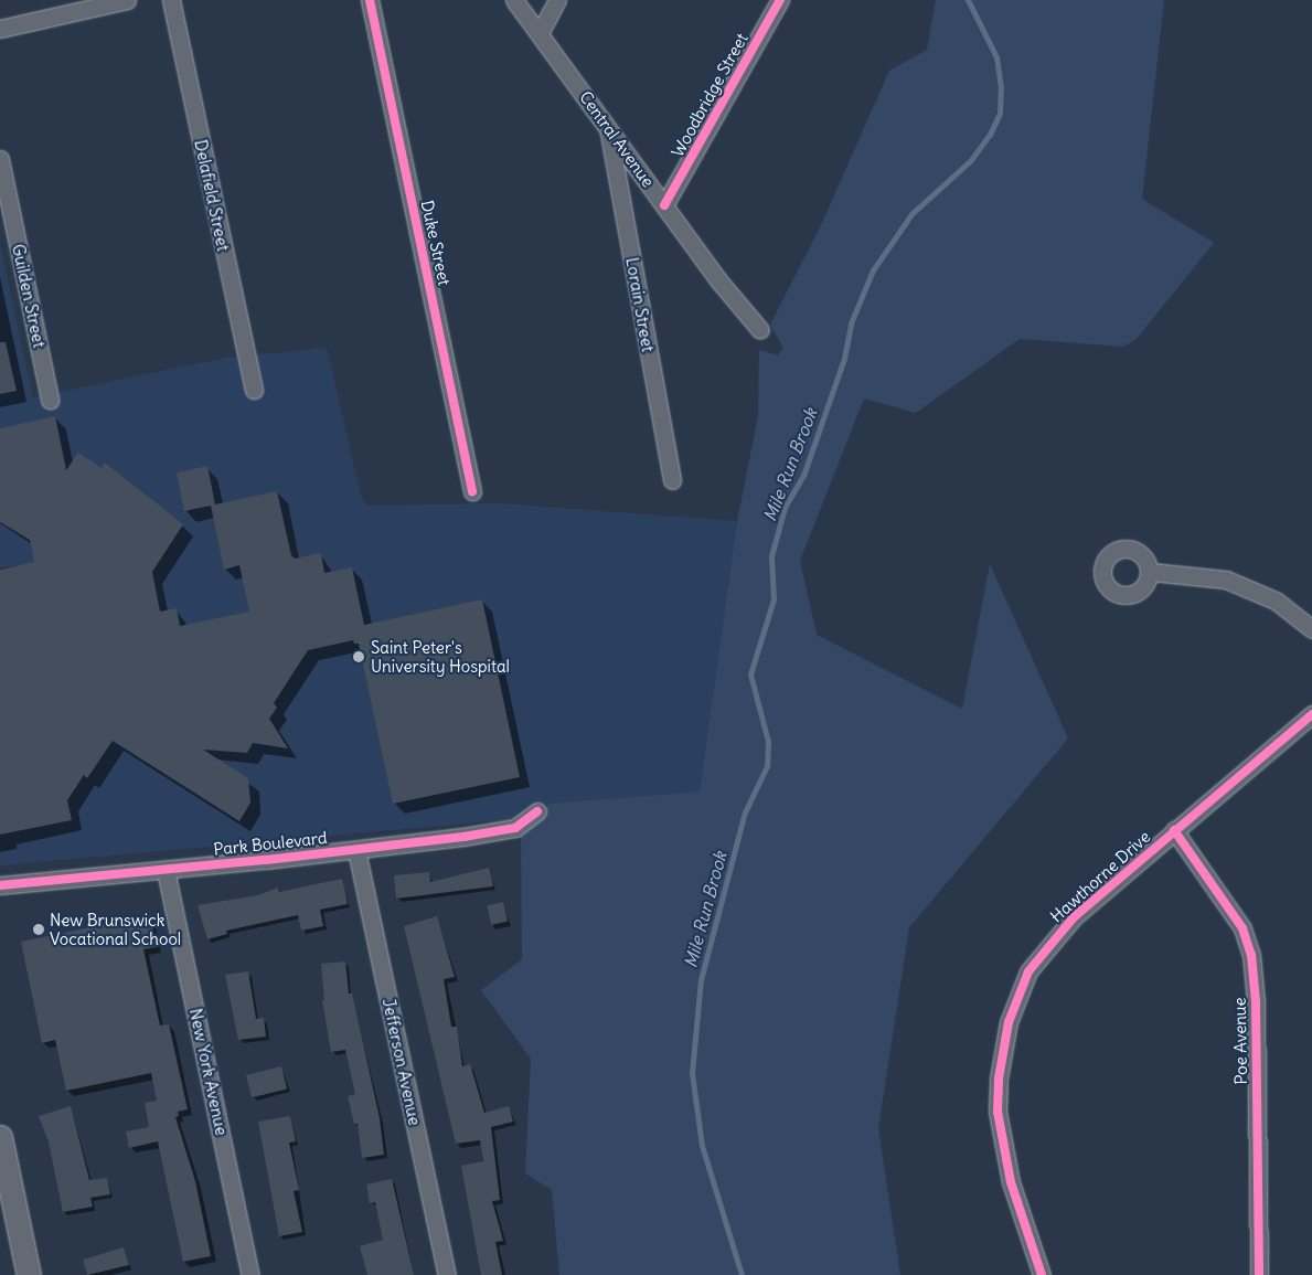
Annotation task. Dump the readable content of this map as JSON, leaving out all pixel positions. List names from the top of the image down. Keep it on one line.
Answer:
{"streets":{"street":["Woodbridge Street","Central Avenue","Delafield Street","Duke Street","Guilden Street","Lorain Street","Park Boulevard","Hawthorne Drive","Poe Avenue","Jefferson Avenue","New York Avenue"]},"crossings":[["Woodbridge Street","Central Avenue"],["Central Avenue","Lorain Street"],["Park Boulevard","Jefferson Avenue"],["Park Boulevard","New York Avenue"],["Hawthorne Drive","Poe Avenue"]],"water":["Mile Run Brook"],"places":["Saint Peter's University Hospital","New Brunswick Vocational School"]}
